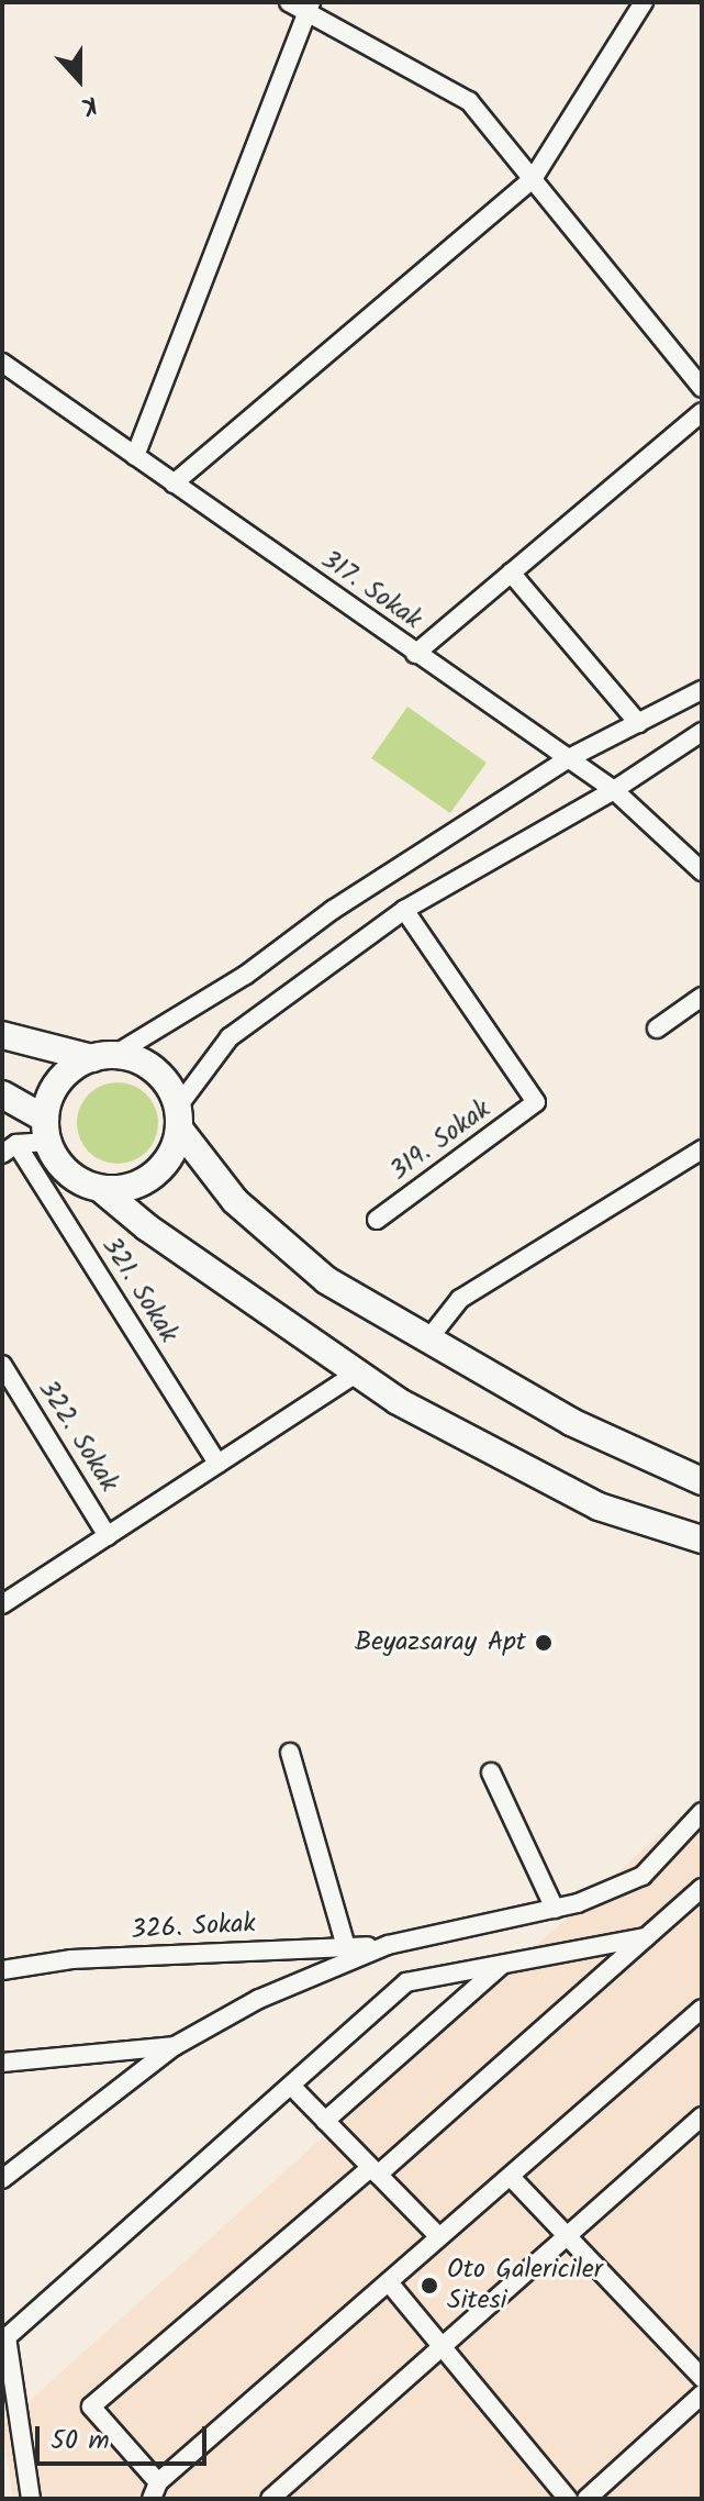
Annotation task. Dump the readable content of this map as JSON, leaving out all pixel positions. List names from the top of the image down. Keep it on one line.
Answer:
{"streets":{"street":["317. Sokak","319. Sokak","321. Sokak","322. Sokak","326. Sokak"]},"places":["Beyazsaray Apt","Oto Galericiler Sitesi"],"scale_bar":"50 m","north":"bottom"}
